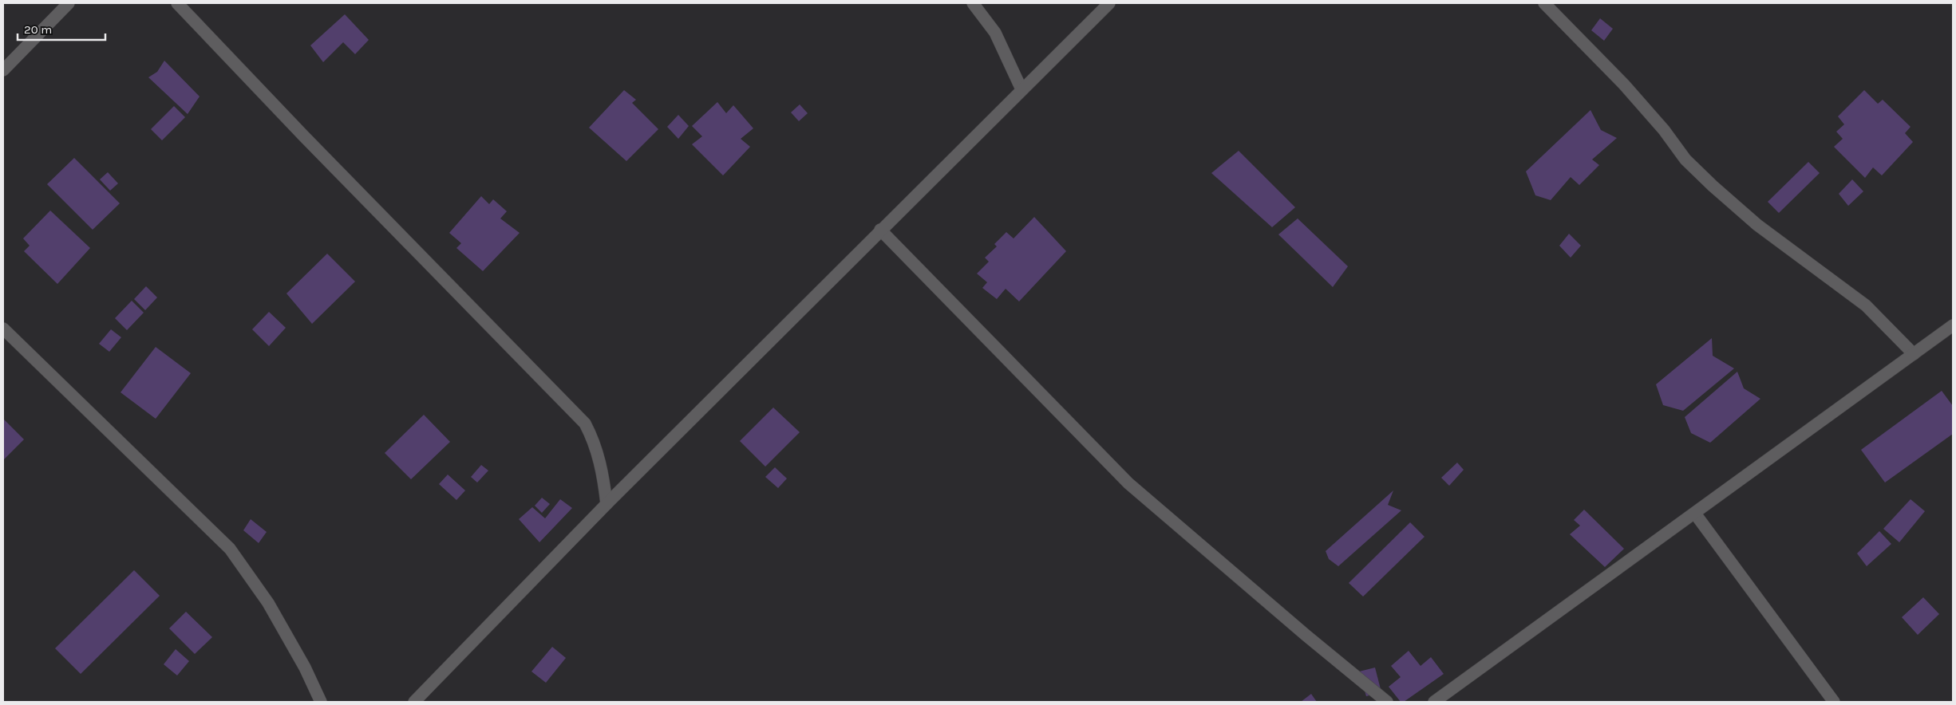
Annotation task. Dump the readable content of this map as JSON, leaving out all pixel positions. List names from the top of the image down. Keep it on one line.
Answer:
{"scale_bar":"20 m"}
